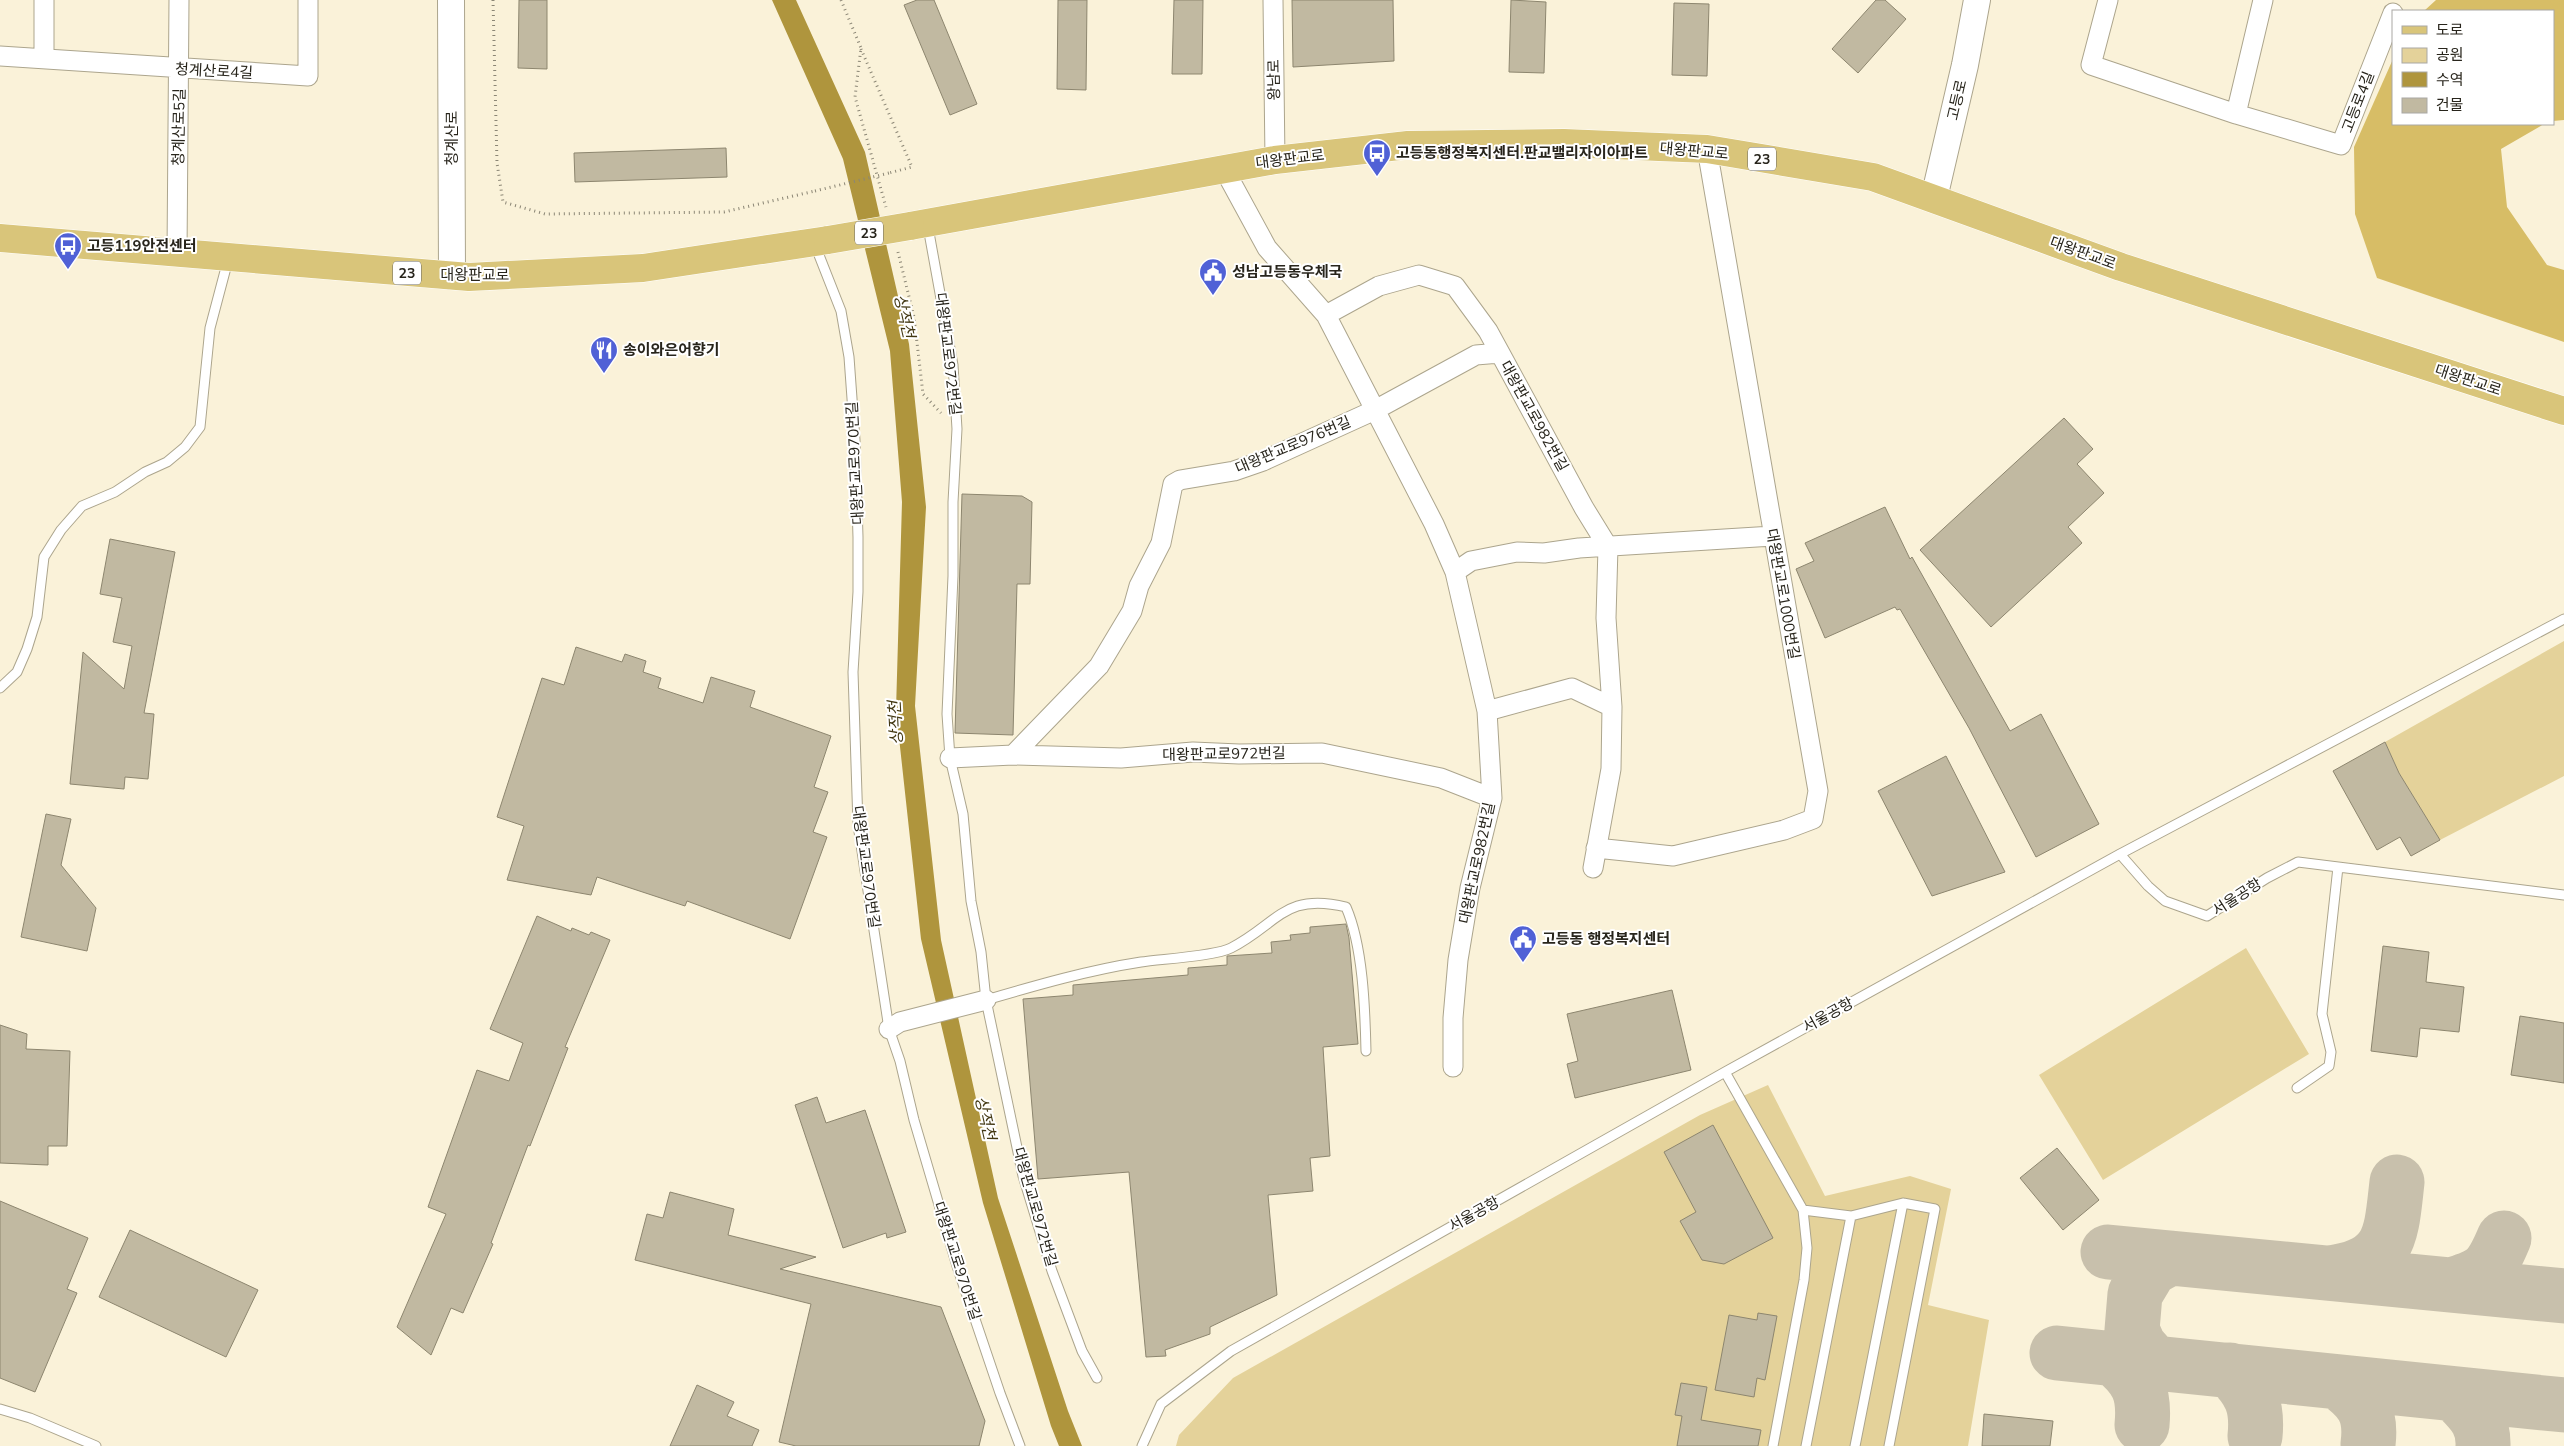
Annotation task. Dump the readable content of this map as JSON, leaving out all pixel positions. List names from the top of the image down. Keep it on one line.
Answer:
{"streets":{"main road":["고등로","청계산로","대왕판교로","23"],"street":["청계산로4길","왕남로","고등로4길","청계산로5길","대왕판교로972번길","대왕판교로982번길","대왕판교로976번길","대왕판교로1000번길"],"lane":["대왕판교로970번길","서울공항"]},"crossings":[["청계산로4길","청계산로5길"],["왕남로","대왕판교로"],["고등로","대왕판교로"],["청계산로5길","대왕판교로"],["청계산로","대왕판교로"],["대왕판교로","23"],["대왕판교로","대왕판교로972번길"],["대왕판교로","대왕판교로982번길"],["대왕판교로","대왕판교로970번길"],["대왕판교로","대왕판교로1000번길"],["23","대왕판교로972번길"],["23","대왕판교로970번길"],["대왕판교로972번길","대왕판교로982번길"],["대왕판교로972번길","대왕판교로976번길"],["대왕판교로982번길","대왕판교로976번길"]],"water":["상적천"],"places":{"bus stop":["고등동행정복지센터.판교밸리자이아파트","고등119안전센터"],"public building":["성남고등동우체국","고등동 행정복지센터"],"restaurant":["송이와은어향기"]},"legend":["도로","공원","수역","건물"]}
